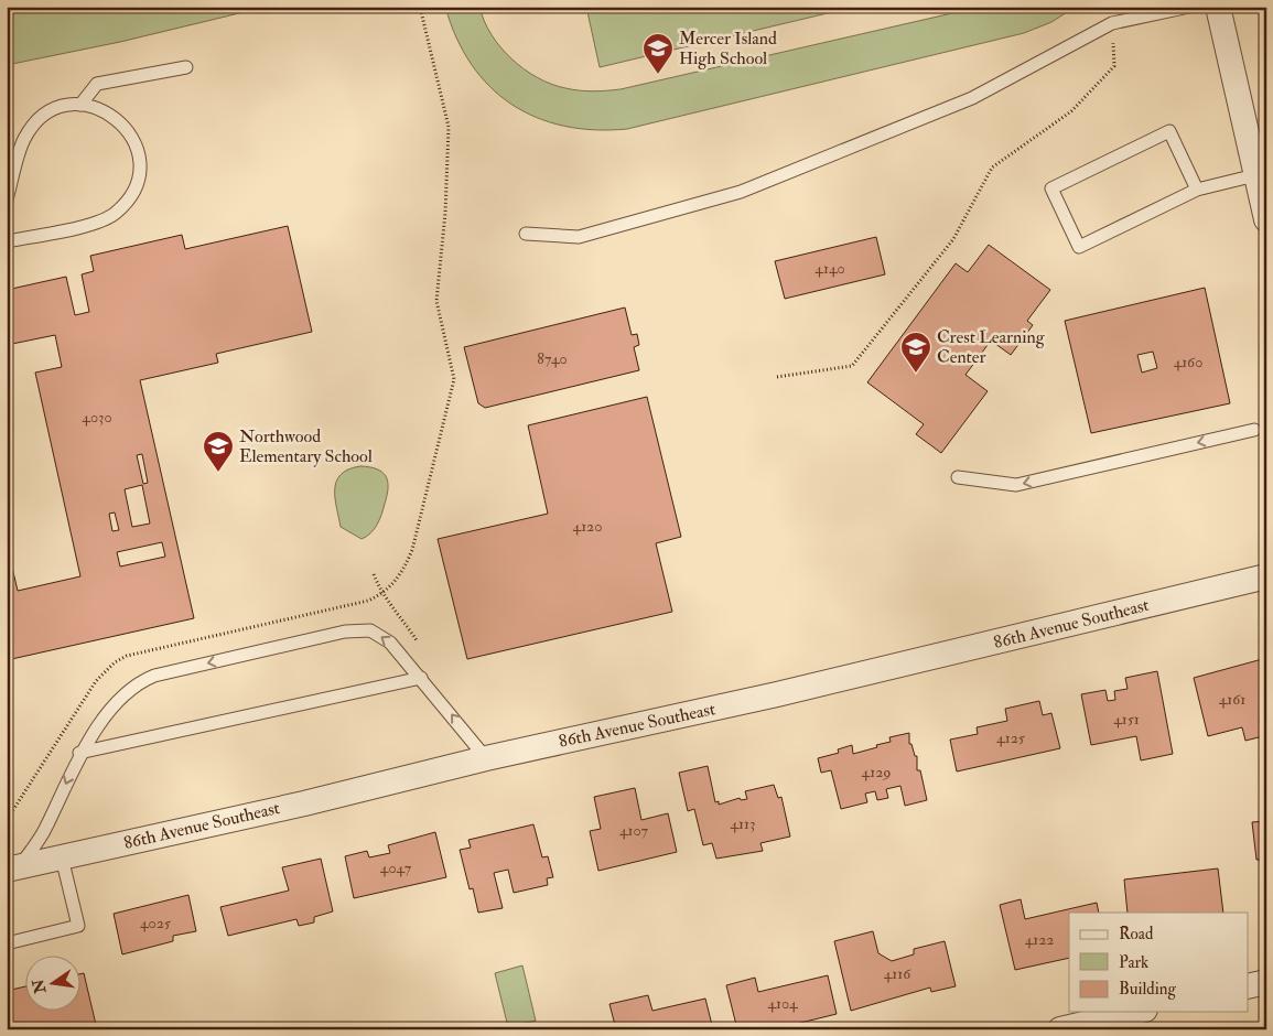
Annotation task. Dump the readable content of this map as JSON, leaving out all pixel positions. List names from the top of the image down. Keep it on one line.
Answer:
{"streets":{"street":["86th Avenue Southeast"]},"places":{"school or university":["Mercer Island High School","Crest Learning Center","Northwood Elementary School"]},"house_numbers":["4140","8740","4160","4030","4120","4161","4151","4125","4129","4113","4107","4047","4025","4122","4116","4104"],"legend":["Road","Park","Building"],"north":"left"}
